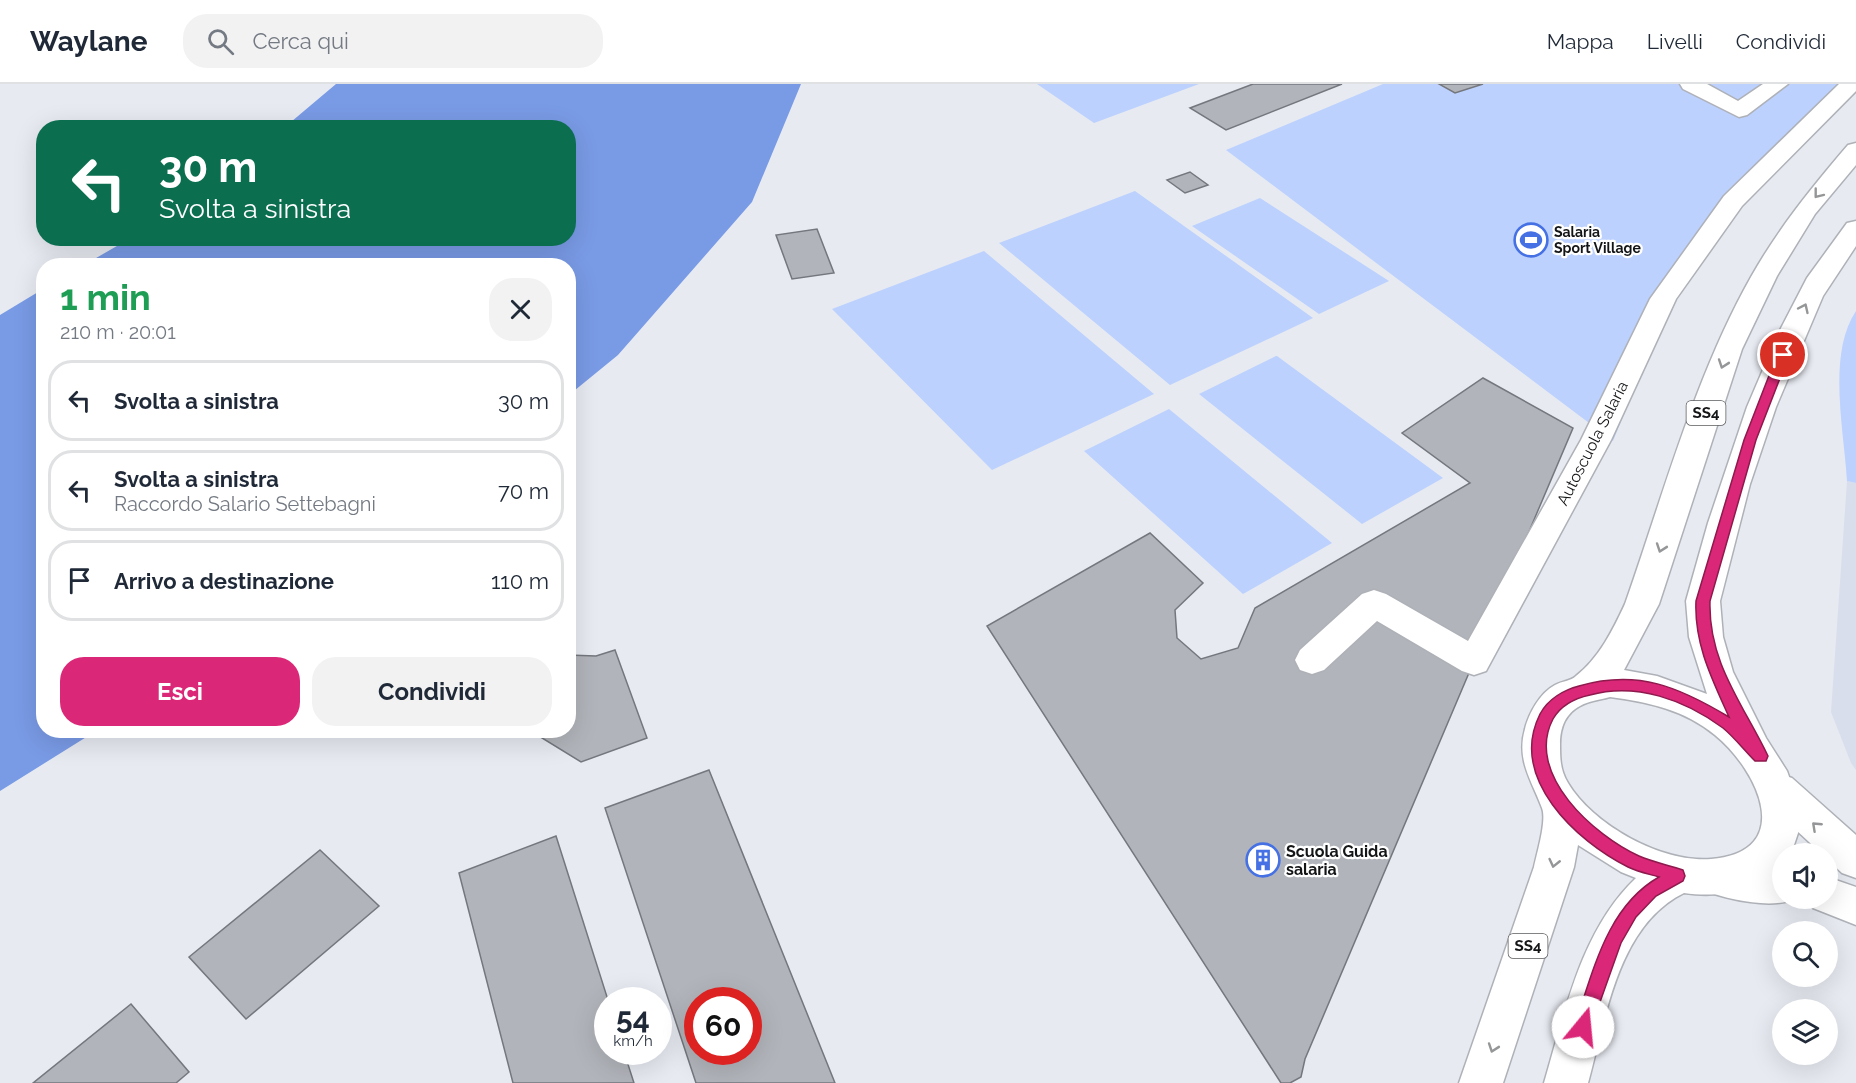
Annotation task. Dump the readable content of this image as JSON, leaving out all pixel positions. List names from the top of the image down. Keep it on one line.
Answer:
{"streets":{"main road":["SS4","Autoscuola Salaria"]},"places":{"sports":["Salaria Sport Village"],"building":["Scuola Guida salaria"]},"page":{"header":"Waylane","search":"Cerca qui","nav":["Mappa","Livelli","Condividi"],"turn":["30 m","Svolta a sinistra"],"heading":["1 min","210 m · 20:01"],"list":[{"name":"Svolta a sinistra","value":"30 m"},{"name":"Svolta a sinistra","note":"Raccordo Salario Settebagni","value":"70 m"},{"name":"Arrivo a destinazione","value":"110 m"}],"buttons":["Esci","Condividi"],"speed":"54 km/h","limit":"60"}}
